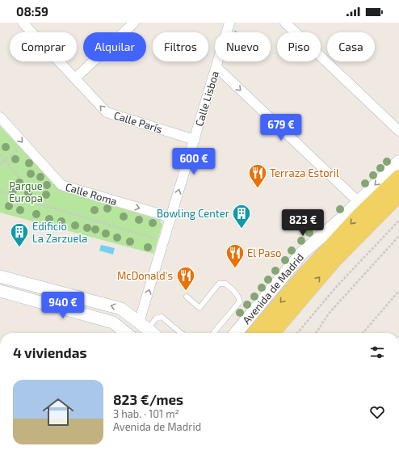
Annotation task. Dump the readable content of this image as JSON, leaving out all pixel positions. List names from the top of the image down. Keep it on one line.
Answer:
{"streets":{"main road":["Avenida de Madrid"],"street":["Calle Lisboa","Calle París","Calle Roma"]},"crossings":[["Calle Lisboa","Calle París"],["Calle Lisboa","Calle Roma"]],"one_way":["Calle Lisboa","Calle París","Calle Roma"],"parks":["Parque Europa"],"places":{"restaurant":["Terraza Estoril","El Paso","McDonald's"],"building":["Bowling Center","Edificio La Zarzuela"]},"page":{"status":"08:59","chip":["Comprar","Alquilar","Filtros","Nuevo","Piso","Casa"],"price":["679 €","600 €","823 €","940 €"],"heading":"4 viviendas","list":[{"name":"823 €/mes","note":"3 hab. · 101 m² · Avenida de Madrid"}]}}
